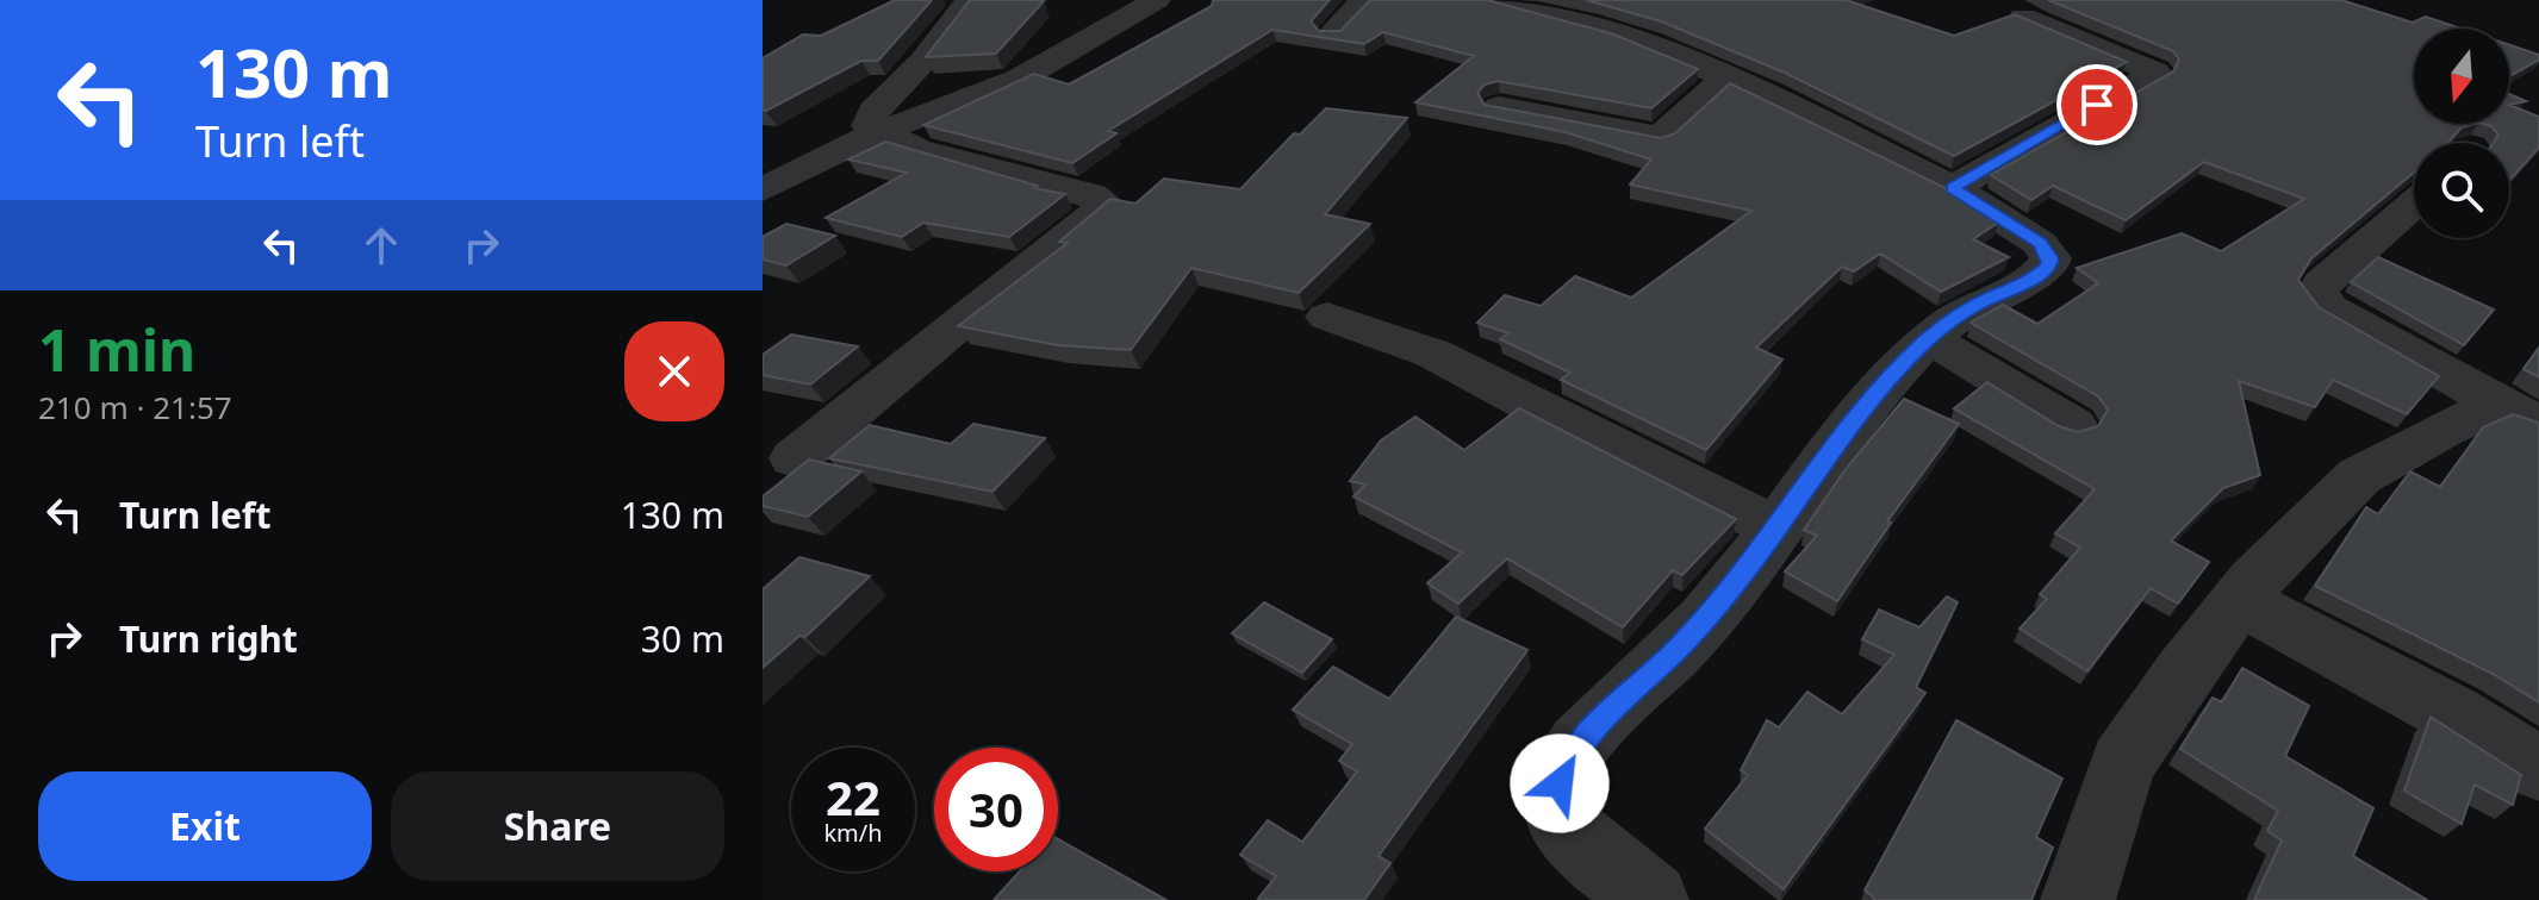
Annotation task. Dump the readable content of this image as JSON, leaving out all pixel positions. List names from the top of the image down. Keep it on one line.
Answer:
{"north":"bottom","page":{"turn":["130 m","Turn left"],"heading":["1 min","210 m · 21:57"],"list":[{"name":"Turn left","value":"130 m"},{"name":"Turn right","value":"30 m"}],"speed":"22 km/h","limit":"30","buttons":["Exit","Share"]}}
